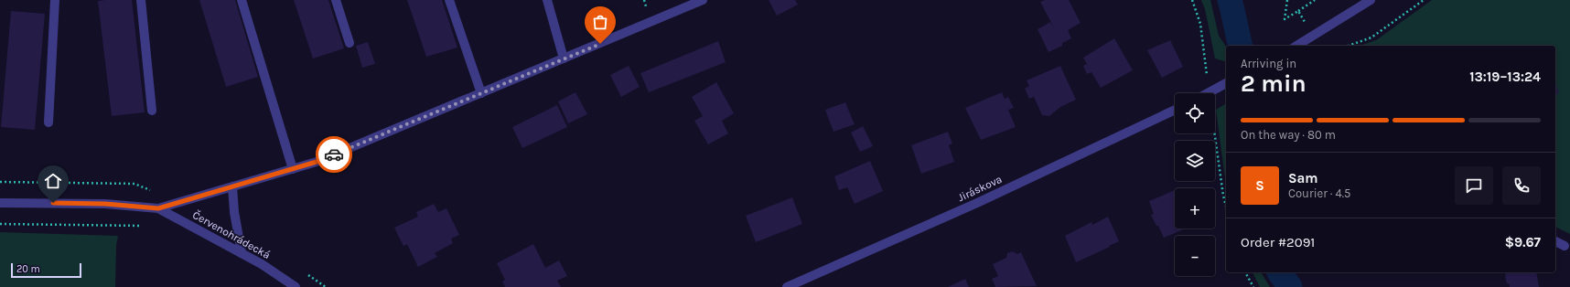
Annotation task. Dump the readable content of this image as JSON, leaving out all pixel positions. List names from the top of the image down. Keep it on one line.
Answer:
{"streets":{"street":["Jiráskova","Červenohrádecká"]},"scale_bar":"20 m","page":{"heading":["2 min","Arriving in","13:19–13:24"],"panel":["Sam","Courier · 4.5","Order #2091","$9.67"],"map_buttons":["+","−"],"bar":"On the way · 80 m","round":"S","scale":"20 m"}}
